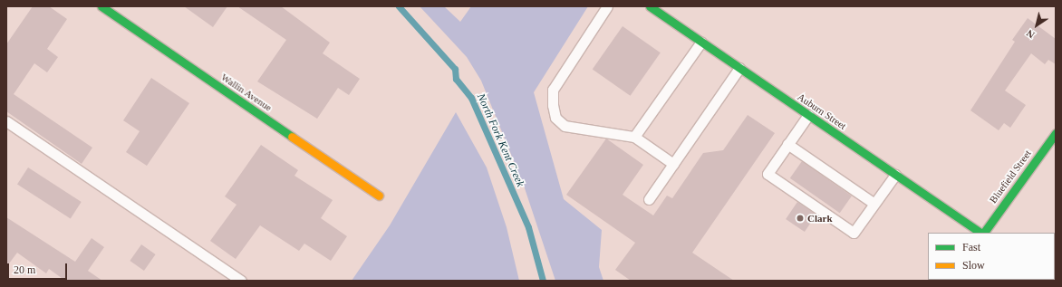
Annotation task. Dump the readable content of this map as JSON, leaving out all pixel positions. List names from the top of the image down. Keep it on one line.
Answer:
{"streets":{"street":["Wallin Avenue","Auburn Street","Bluefield Street"]},"water":["North Fork Kent Creek"],"places":["Clark"],"legend":["Fast","Slow"],"scale_bar":"20 m","north":"bottom left"}
